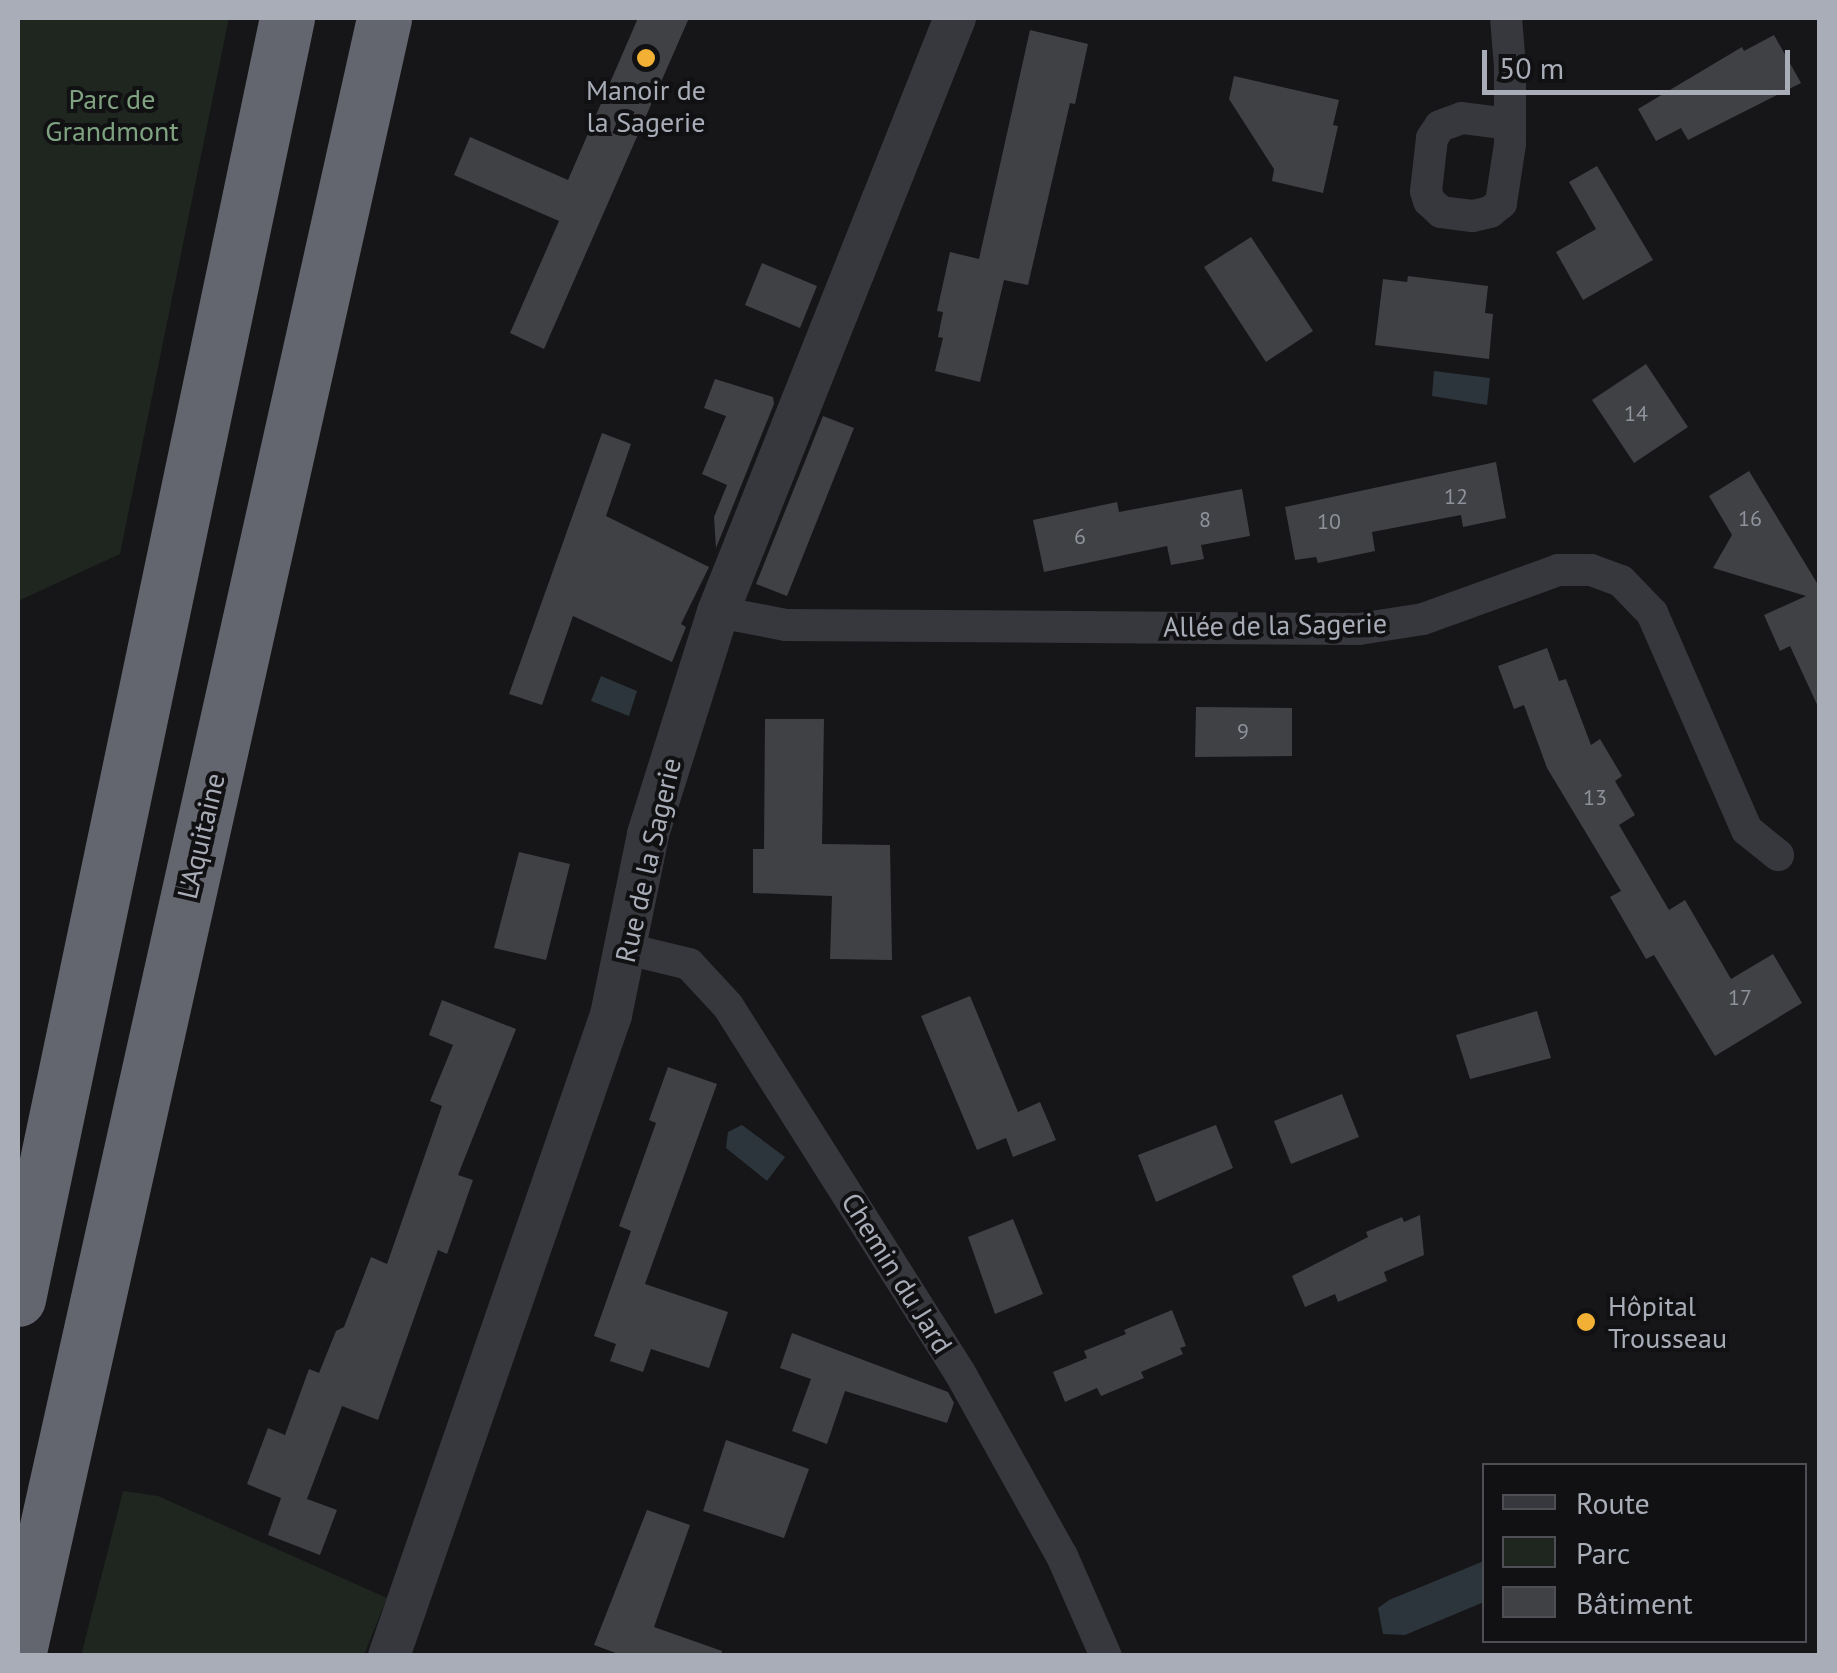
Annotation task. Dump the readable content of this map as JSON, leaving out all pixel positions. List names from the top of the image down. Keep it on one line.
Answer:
{"streets":{"highway":["L'Aquitaine"],"street":["Allée de la Sagerie","Rue de la Sagerie","Chemin du Jard"]},"crossings":[["Allée de la Sagerie","Rue de la Sagerie"],["Rue de la Sagerie","Chemin du Jard"]],"parks":["Parc de Grandmont"],"places":["Manoir de la Sagerie","Hôpital Trousseau"],"house_numbers":["14","12","16","8","10","6","9","13","17"],"legend":["Route","Parc","Bâtiment"],"scale_bar":"50 m"}
